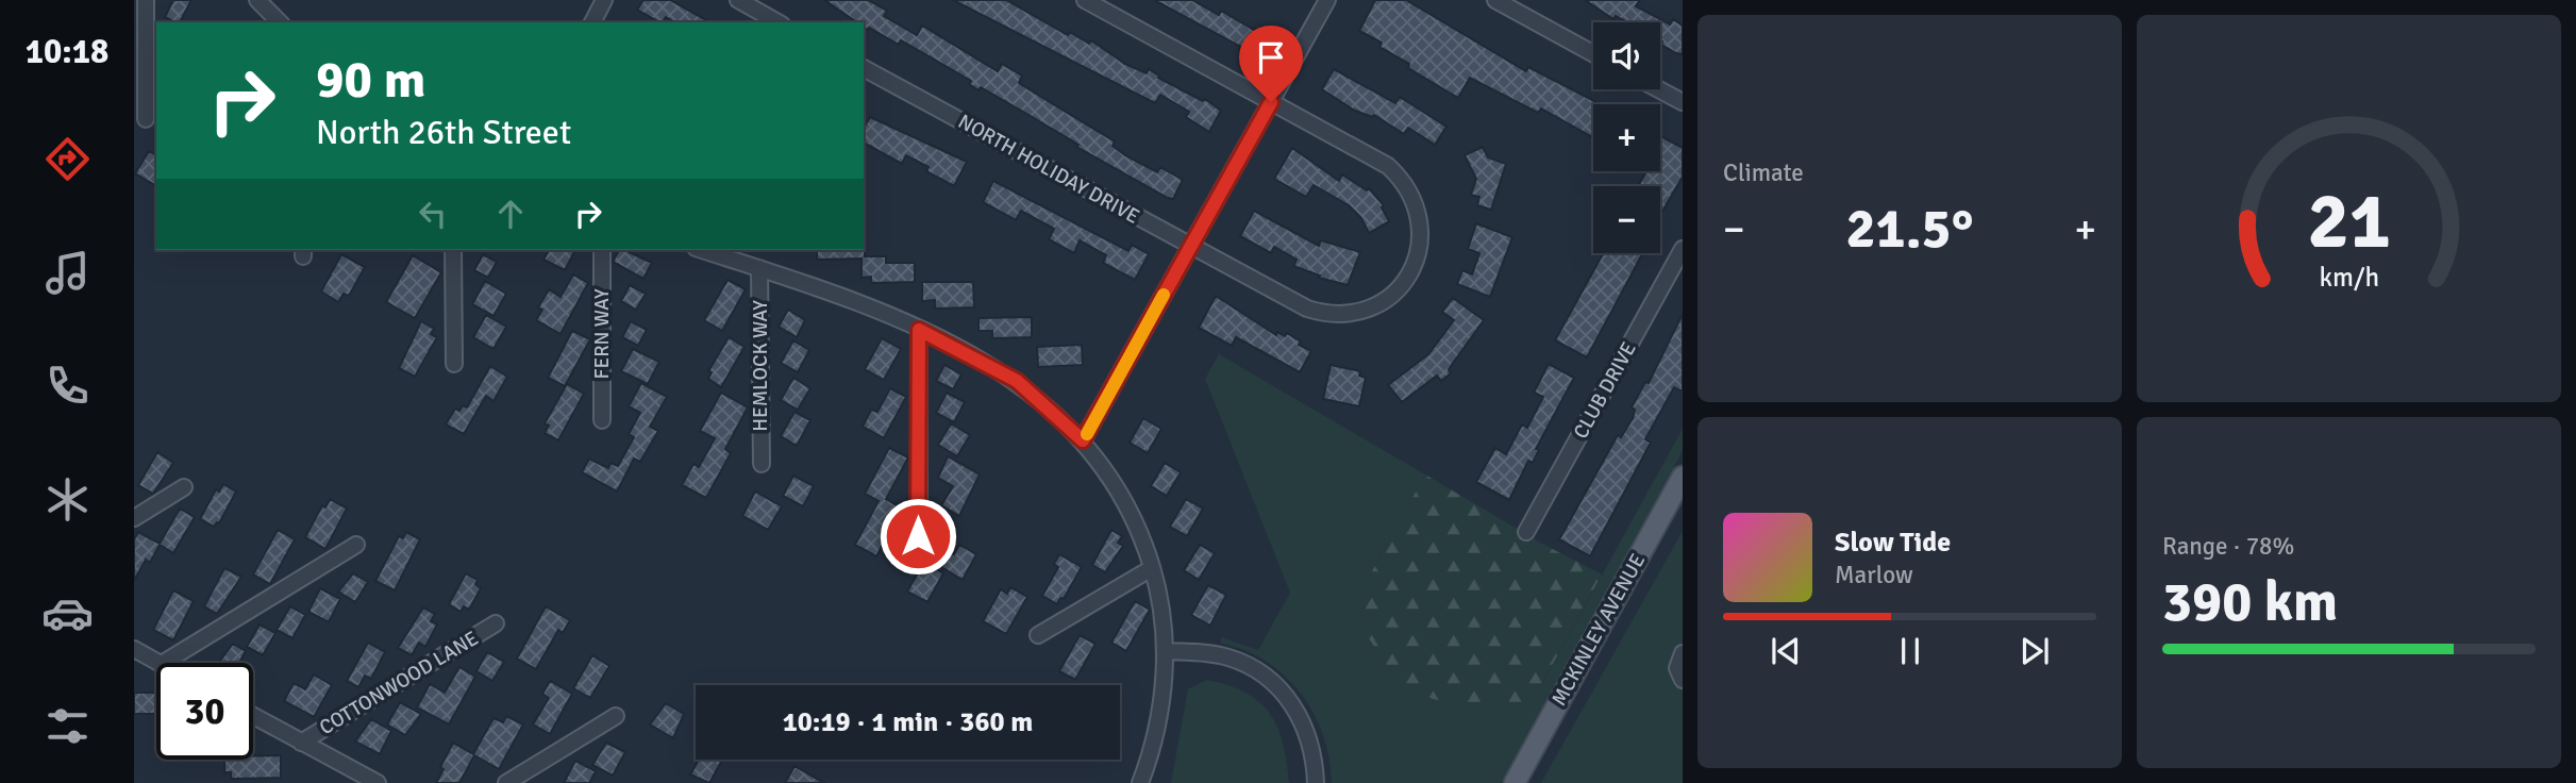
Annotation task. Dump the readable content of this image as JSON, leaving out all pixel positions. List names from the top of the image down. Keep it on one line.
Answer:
{"streets":{"main road":["MCKINLEY AVENUE"],"street":["NORTH HOLIDAY DRIVE","FERN WAY","HEMLOCK WAY","CLUB DRIVE","COTTONWOOD LANE"]},"page":{"tabs":"10:18","tile":["Climate",["Range · 78%","390 km"]],"map_buttons":["+","−"],"turn":["90 m","North 26th Street"],"heat":["−","21.5°","+"],"song":["Slow Tide","Marlow"],"limit":"30","trip":"10:19 · 1 min · 360 m","gauge":["21","km/h"]}}
